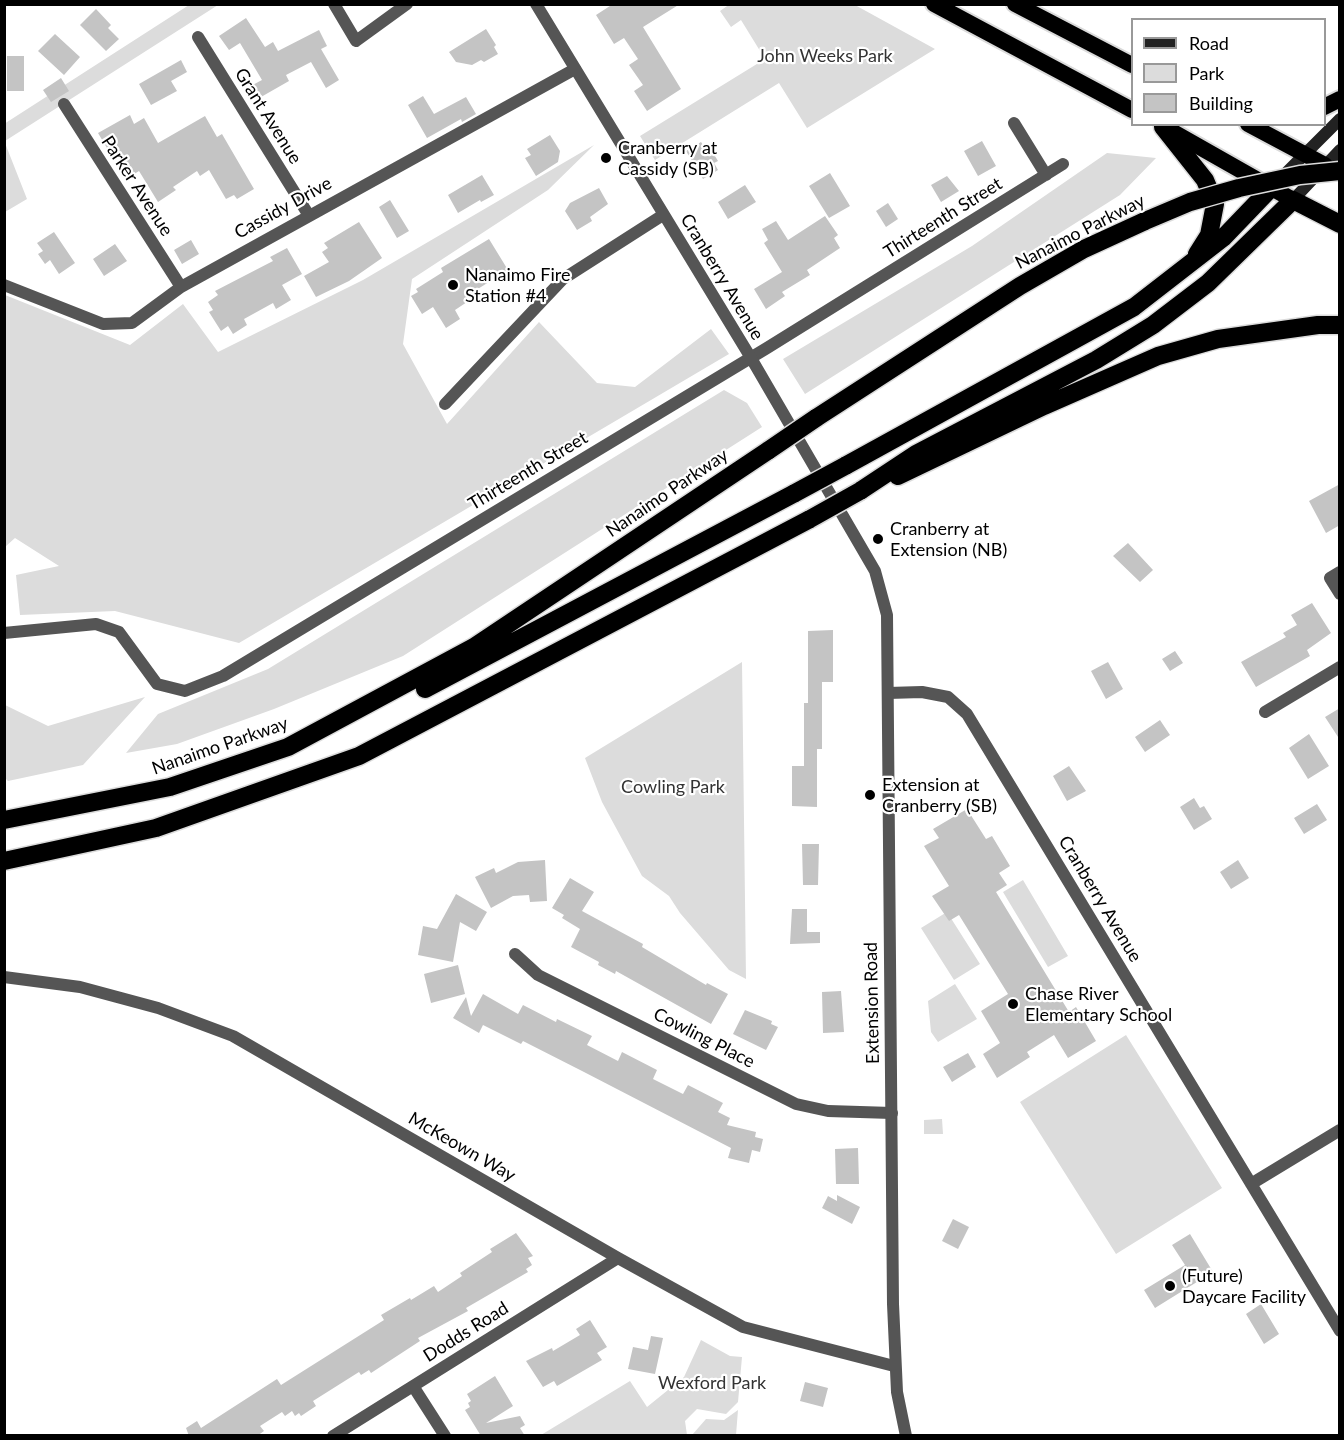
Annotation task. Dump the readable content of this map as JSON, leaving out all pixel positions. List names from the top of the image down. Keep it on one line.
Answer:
{"streets":{"highway":["Nanaimo Parkway"],"street":["Grant Avenue","Parker Avenue","Cassidy Drive","Thirteenth Street","Cranberry Avenue","Extension Road","Cowling Place","McKeown Way","Dodds Road"]},"crossings":[["Grant Avenue","Cassidy Drive"],["Parker Avenue","Cassidy Drive"],["Cassidy Drive","Cranberry Avenue"],["Thirteenth Street","Cranberry Avenue"],["Cranberry Avenue","Extension Road"],["Extension Road","Cowling Place"],["Extension Road","McKeown Way"],["McKeown Way","Dodds Road"]],"parks":["John Weeks Park","Cowling Park","Wexford Park"],"places":["Cranberry at Cassidy (SB)","Nanaimo Fire Station #4","Cranberry at Extension (NB)","Extension at Cranberry (SB)","Chase River Elementary School","(Future) Daycare Facility"],"legend":["Road","Park","Building"]}
